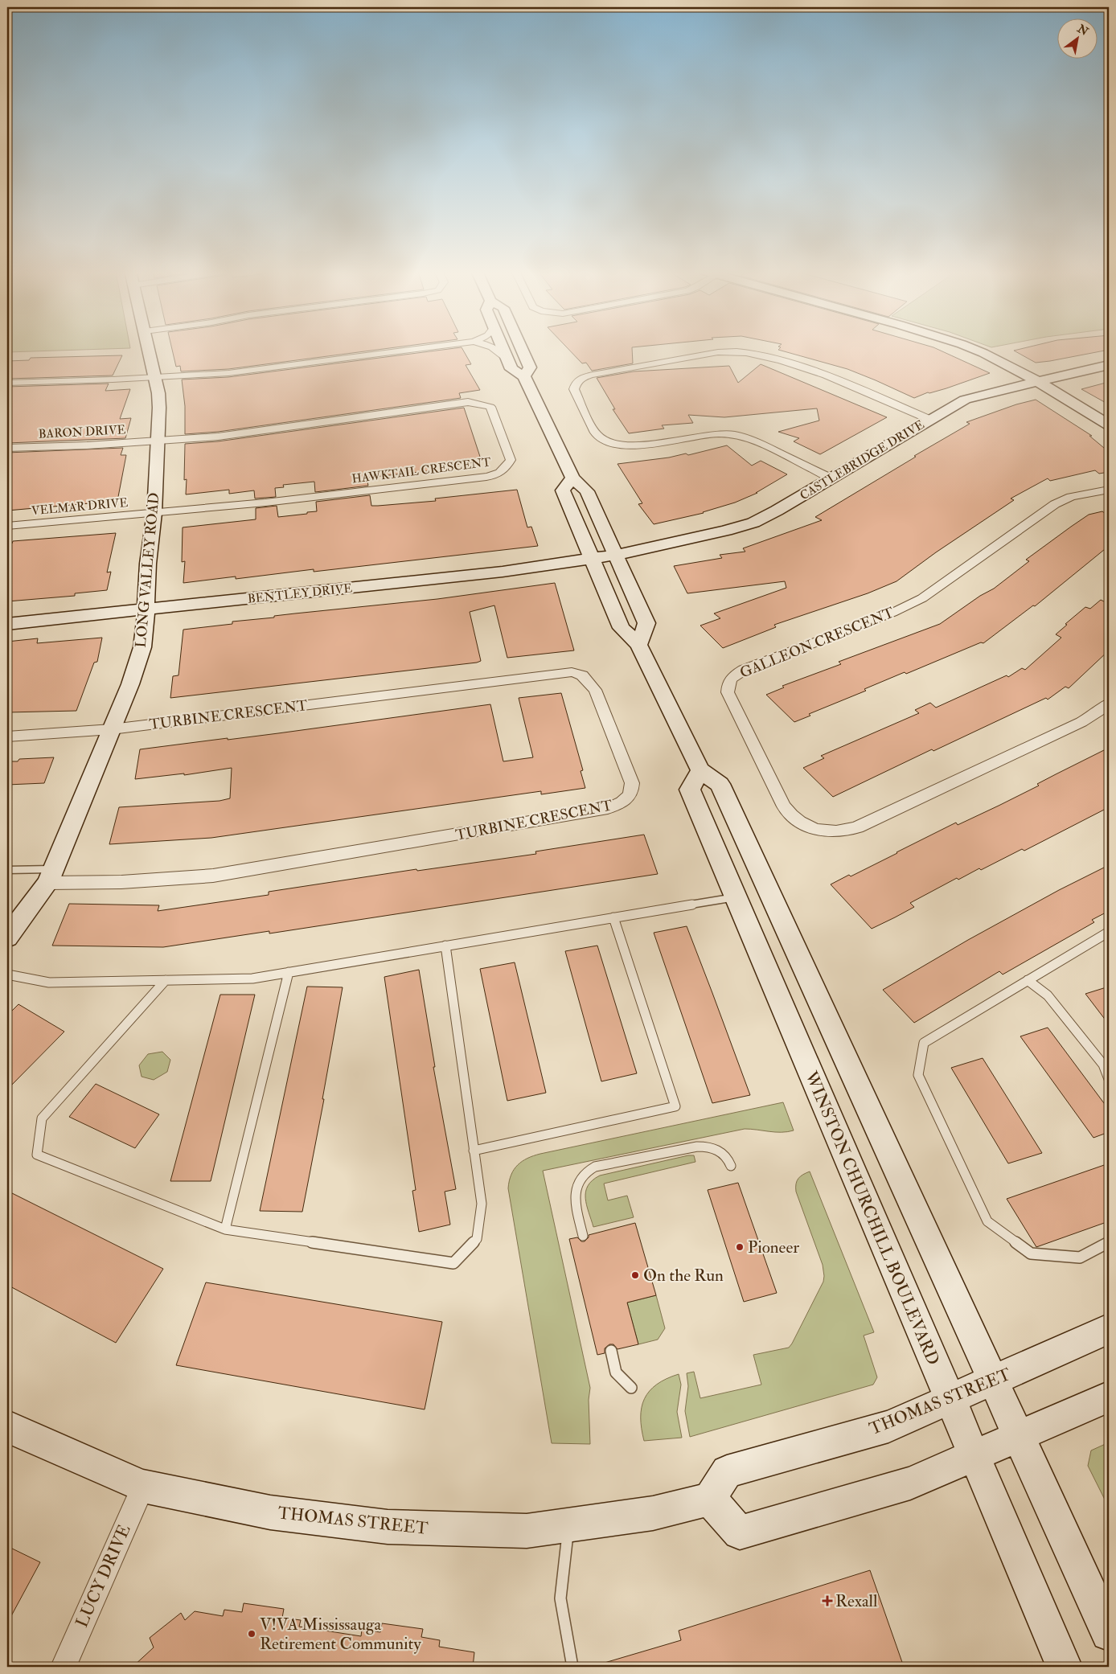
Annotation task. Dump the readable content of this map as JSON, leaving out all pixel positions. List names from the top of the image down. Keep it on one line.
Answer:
{"streets":{"street":["BARON DRIVE","CASTLEBRIDGE DRIVE","HAWKTAIL CRESCENT","VELMAR DRIVE","LONG VALLEY ROAD","BENTLEY DRIVE","GALLEON CRESCENT","TURBINE CRESCENT","WINSTON CHURCHILL BOULEVARD","THOMAS STREET","LUCY DRIVE"]},"crossings":[["BARON DRIVE","HAWKTAIL CRESCENT"],["BARON DRIVE","LONG VALLEY ROAD"],["CASTLEBRIDGE DRIVE","BENTLEY DRIVE"],["HAWKTAIL CRESCENT","VELMAR DRIVE"],["HAWKTAIL CRESCENT","LONG VALLEY ROAD"],["VELMAR DRIVE","LONG VALLEY ROAD"],["LONG VALLEY ROAD","BENTLEY DRIVE"],["LONG VALLEY ROAD","TURBINE CRESCENT"],["WINSTON CHURCHILL BOULEVARD","THOMAS STREET"],["THOMAS STREET","LUCY DRIVE"]],"places":{"other":["Pioneer","On the Run","V!VA Mississauga Retirement Community"],"health":["Rexall"]},"north":"top right"}
